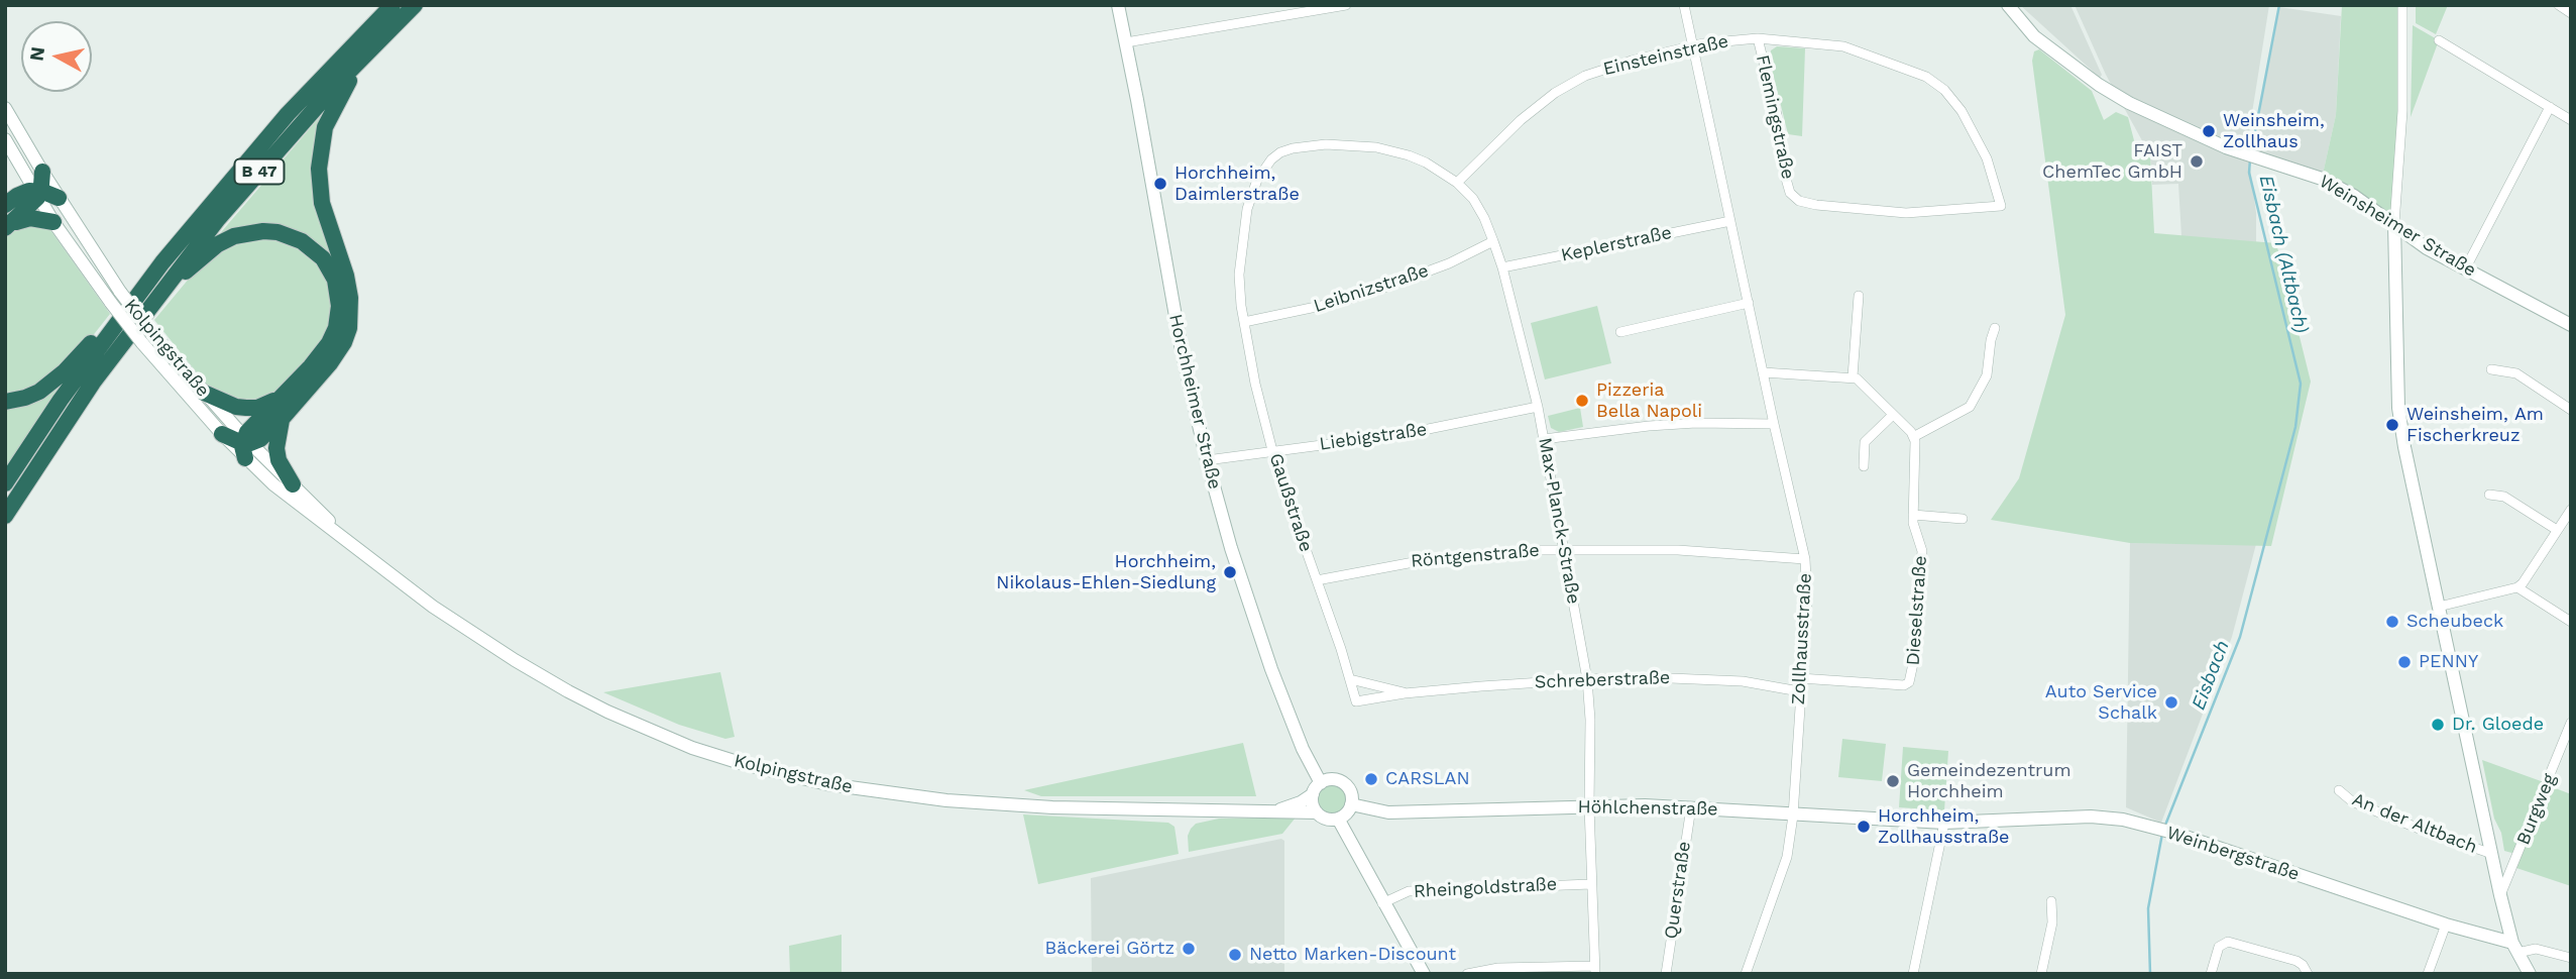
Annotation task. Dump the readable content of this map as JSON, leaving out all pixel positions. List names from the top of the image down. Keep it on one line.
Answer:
{"streets":{"highway":["B 47"],"main road":["Weinsheimer Straße","Kolpingstraße","Horchheimer Straße","Höhlchenstraße","Weinbergstraße"],"street":["Einsteinstraße","Flemingstraße","Keplerstraße","Leibnizstraße","Liebigstraße","Gaußstraße","Max-Planck-Straße","Röntgenstraße","Dieselstraße","Zollhausstraße","Schreberstraße","Burgweg","An der Altbach","Rheingoldstraße","Querstraße"]},"crossings":[["Einsteinstraße","Flemingstraße"],["Einsteinstraße","Gaußstraße"],["Einsteinstraße","Max-Planck-Straße"],["Einsteinstraße","Zollhausstraße"],["Keplerstraße","Max-Planck-Straße"],["Keplerstraße","Zollhausstraße"],["Leibnizstraße","Gaußstraße"],["Leibnizstraße","Max-Planck-Straße"],["Kolpingstraße","Horchheimer Straße"],["Kolpingstraße","Höhlchenstraße"],["Horchheimer Straße","Liebigstraße"],["Horchheimer Straße","Höhlchenstraße"],["Liebigstraße","Gaußstraße"],["Liebigstraße","Max-Planck-Straße"],["Gaußstraße","Max-Planck-Straße"],["Gaußstraße","Röntgenstraße"],["Gaußstraße","Schreberstraße"],["Max-Planck-Straße","Röntgenstraße"],["Max-Planck-Straße","Schreberstraße"],["Max-Planck-Straße","Höhlchenstraße"],["Max-Planck-Straße","Rheingoldstraße"],["Röntgenstraße","Zollhausstraße"],["Dieselstraße","Zollhausstraße"],["Zollhausstraße","Schreberstraße"],["Zollhausstraße","Höhlchenstraße"],["Höhlchenstraße","Weinbergstraße"],["Höhlchenstraße","Querstraße"]],"water":["Eisbach (Altbach)","Eisbach"],"places":["Weinsheim, Zollhaus","FAIST ChemTec GmbH","Horchheim, Daimlerstraße","Pizzeria Bella Napoli","Weinsheim, Am Fischerkreuz","Horchheim, Nikolaus-Ehlen-Siedlung","Scheubeck","PENNY","Auto Service Schalk","Dr. Gloede","CARSLAN","Gemeindezentrum Horchheim","Horchheim, Zollhausstraße","Bäckerei Görtz","Netto Marken-Discount"],"north":"left"}
